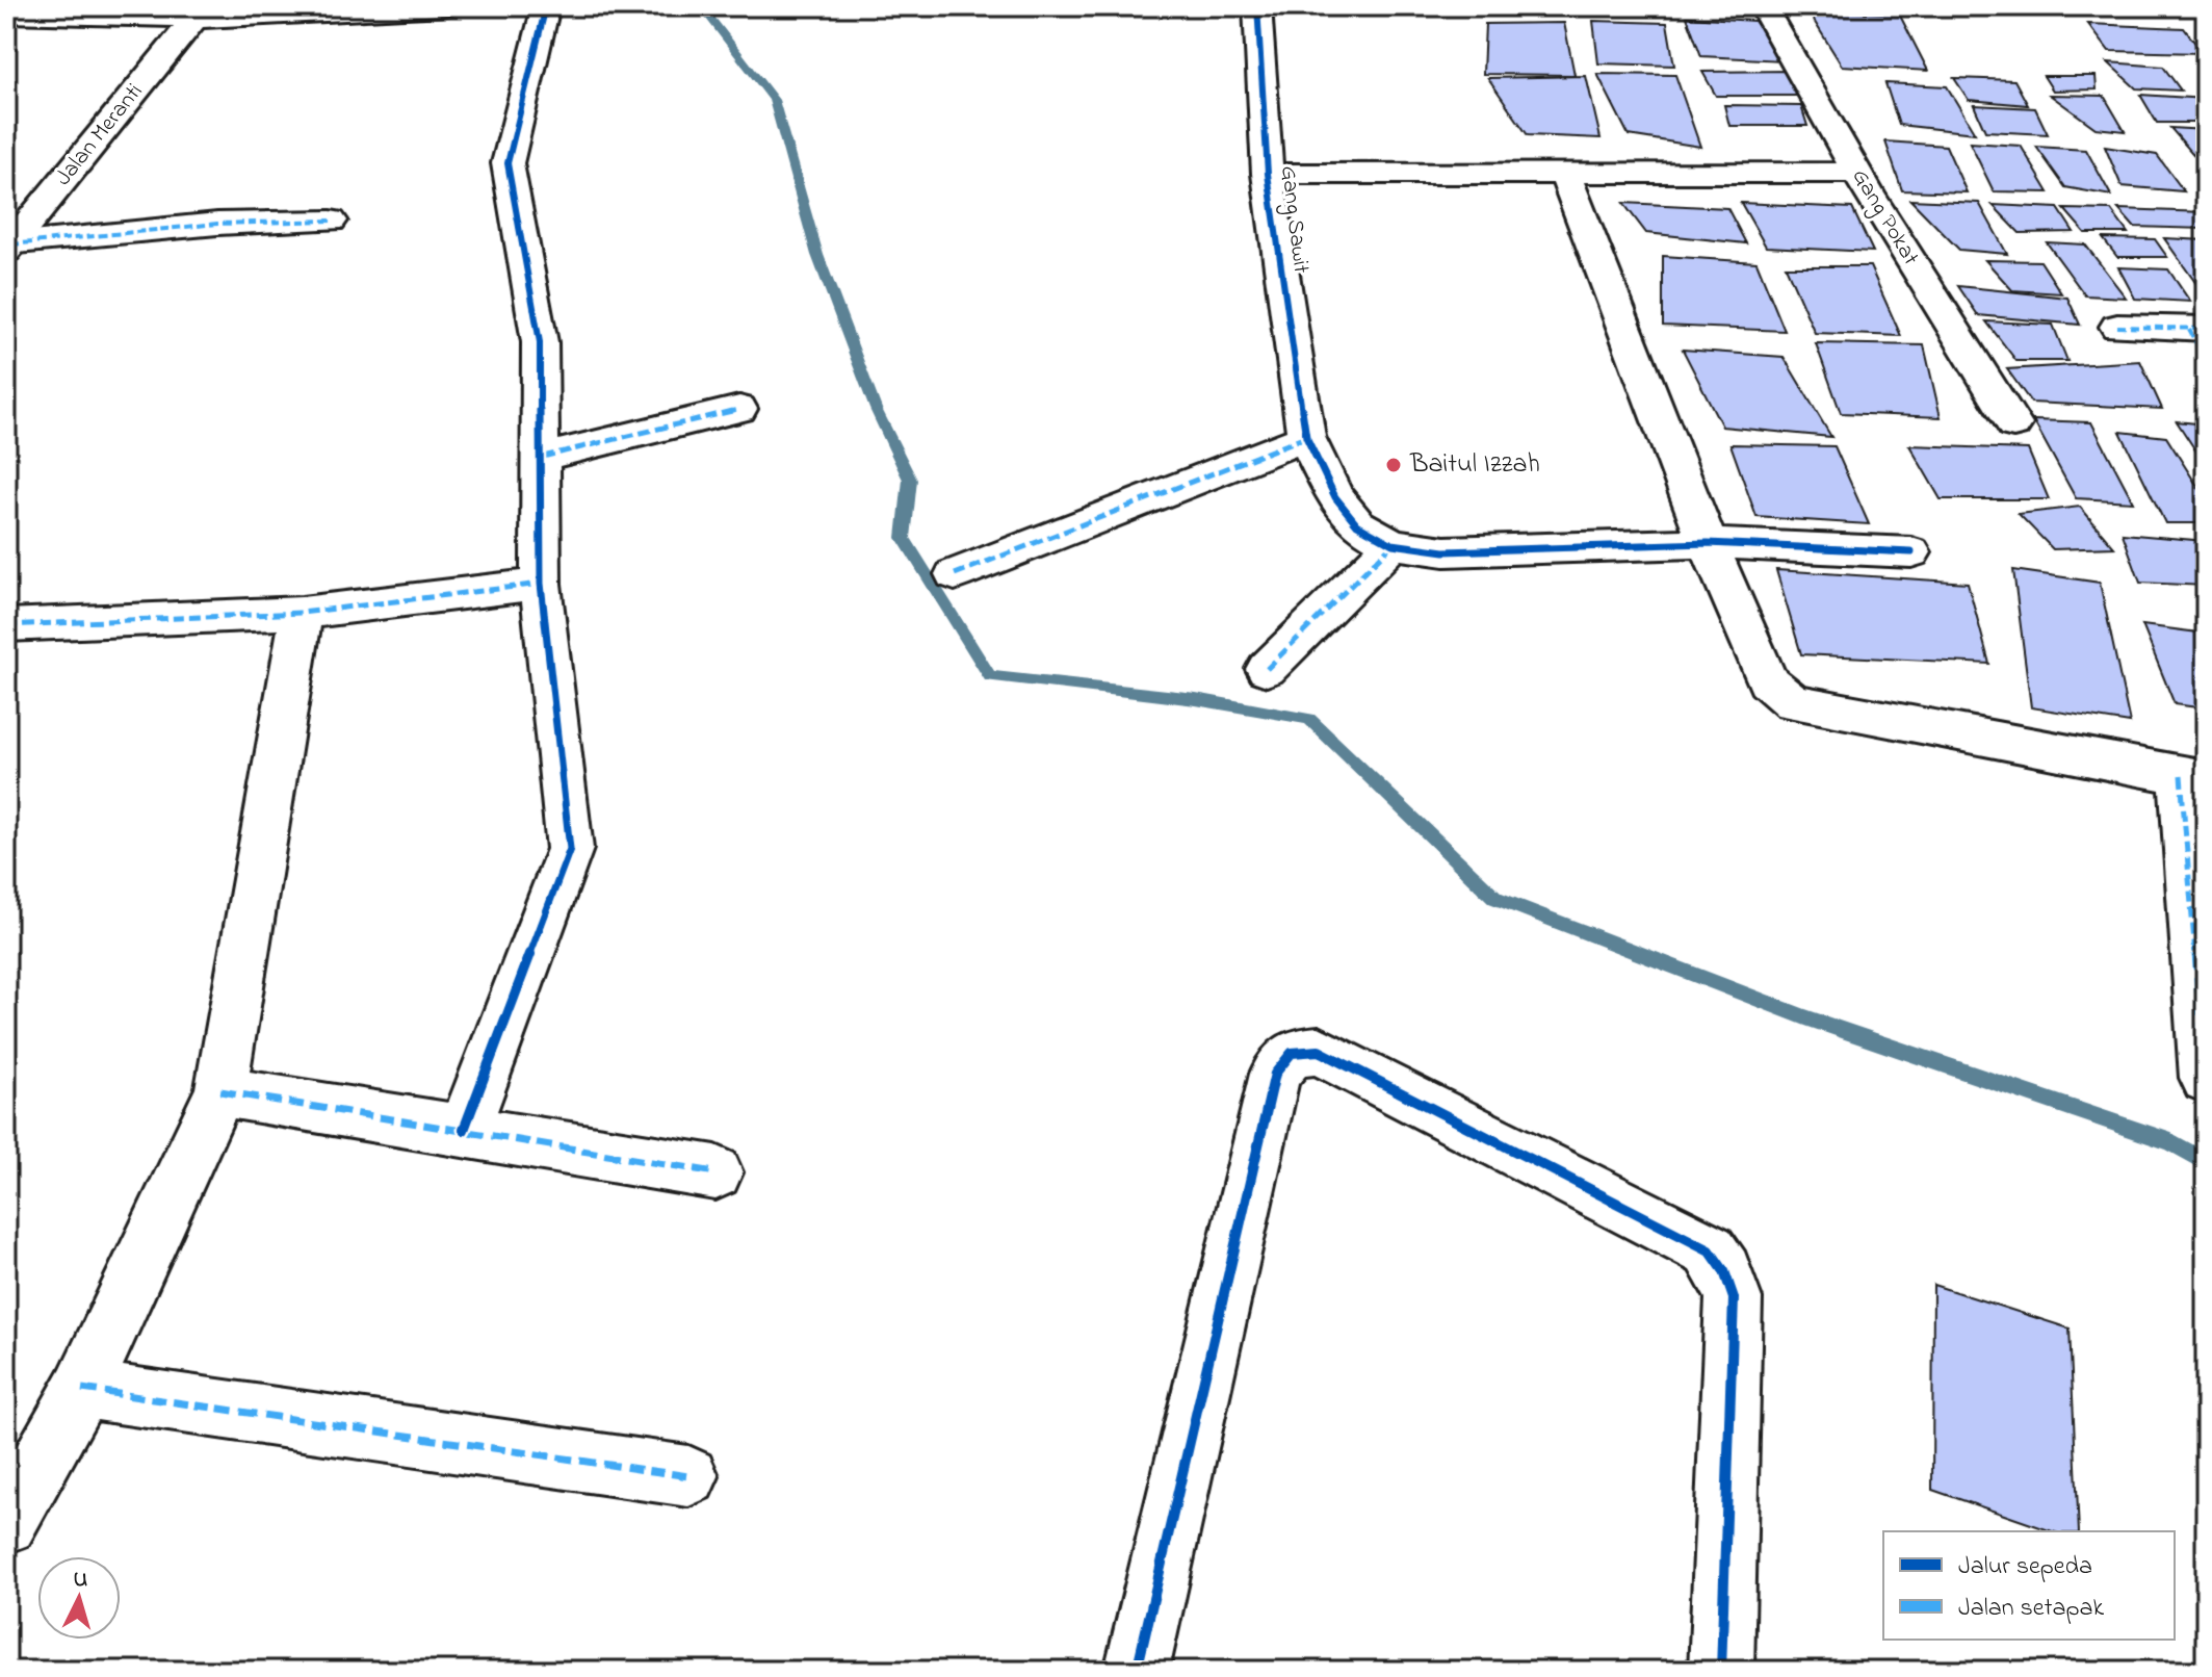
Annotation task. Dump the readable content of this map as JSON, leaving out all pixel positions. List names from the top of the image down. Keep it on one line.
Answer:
{"streets":{"street":["Jalan Meranti","Gang Pokat","Gang Sawit"]},"crossings":[["Gang Pokat","Gang Sawit"]],"places":["Baitul Izzah"],"legend":["Jalur sepeda","Jalan setapak"],"north":"top"}
